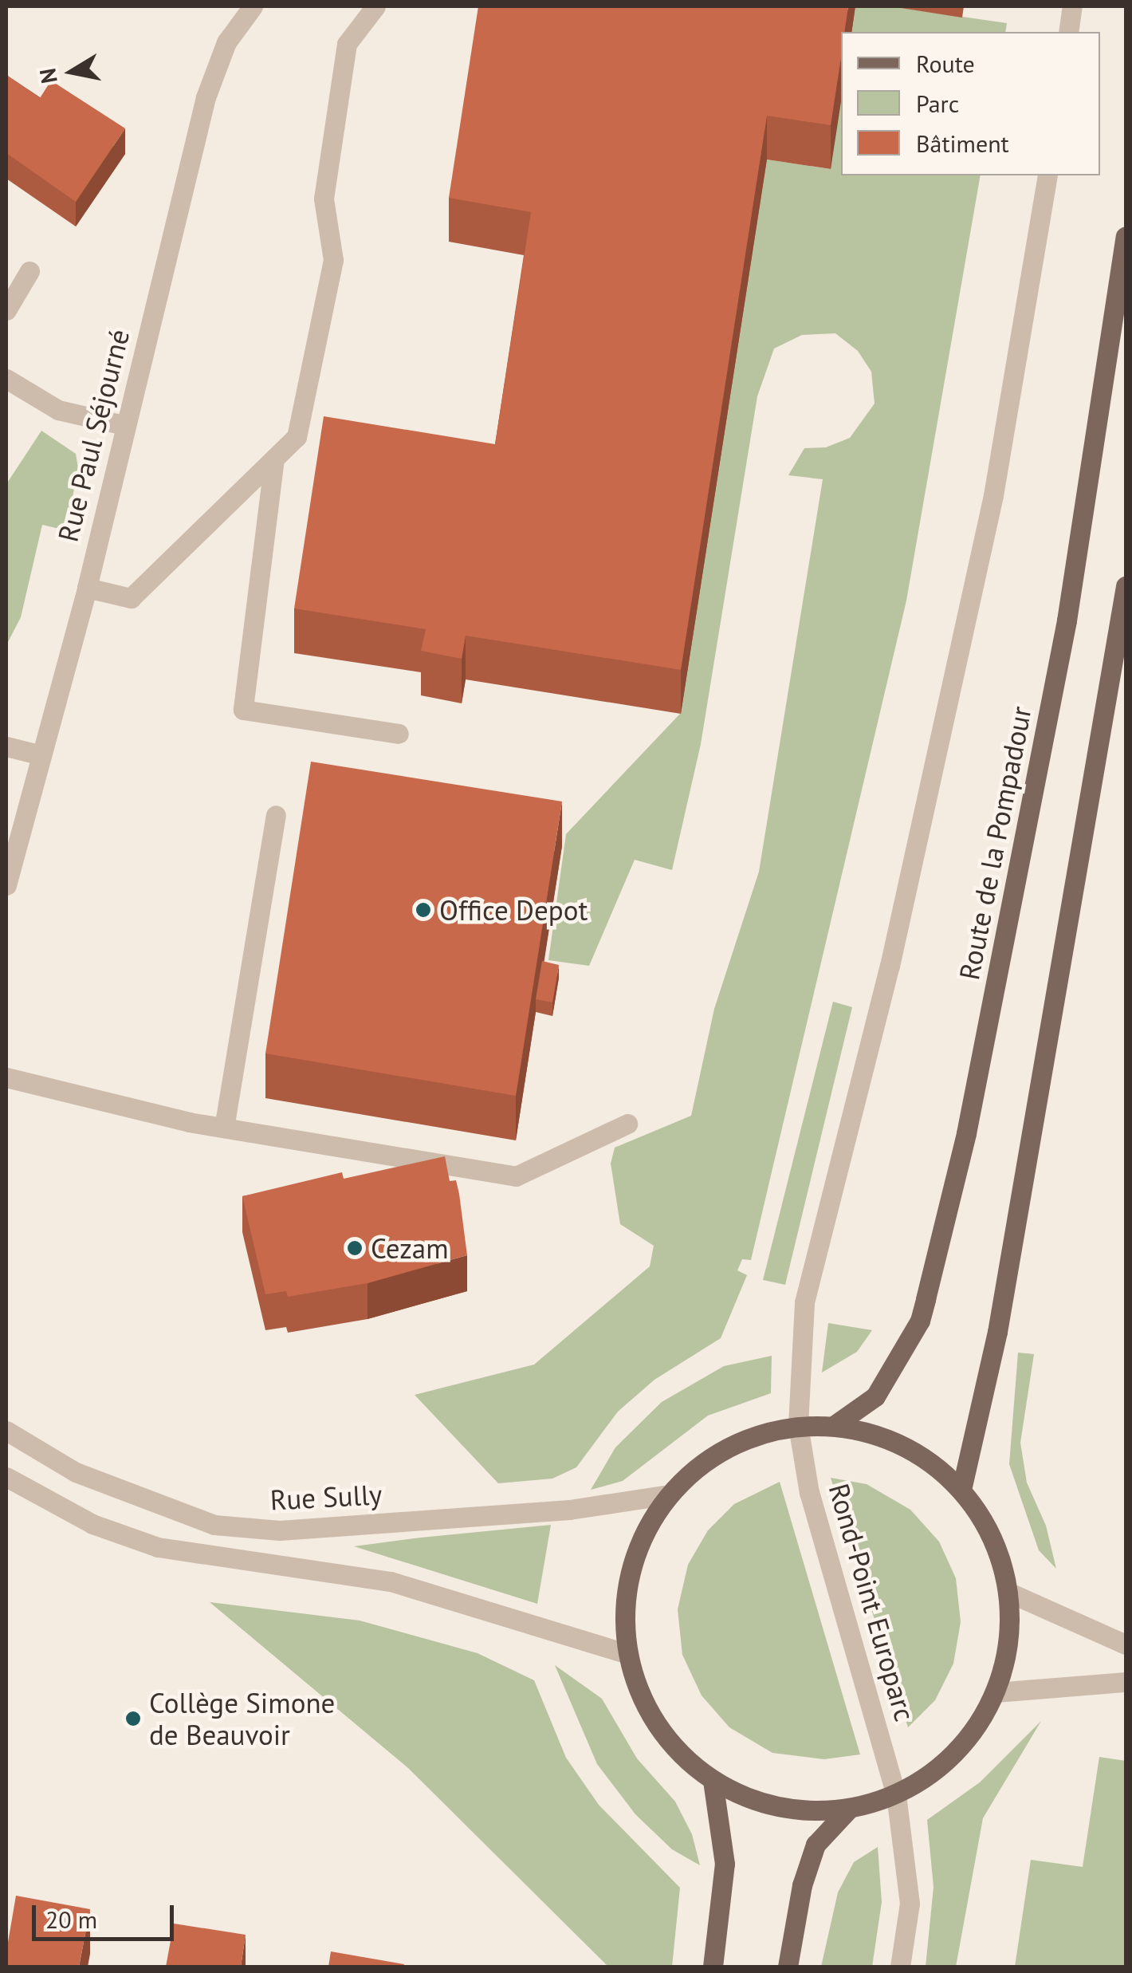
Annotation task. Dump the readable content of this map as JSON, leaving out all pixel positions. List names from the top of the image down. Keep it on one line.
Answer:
{"streets":{"main road":["Route de la Pompadour"],"street":["Rue Paul Séjourné","Rue Sully","Rond-Point Europarc"]},"places":["Office Depot","Cezam","Collège Simone de Beauvoir"],"legend":["Route","Parc","Bâtiment"],"scale_bar":"20 m","north":"left"}
